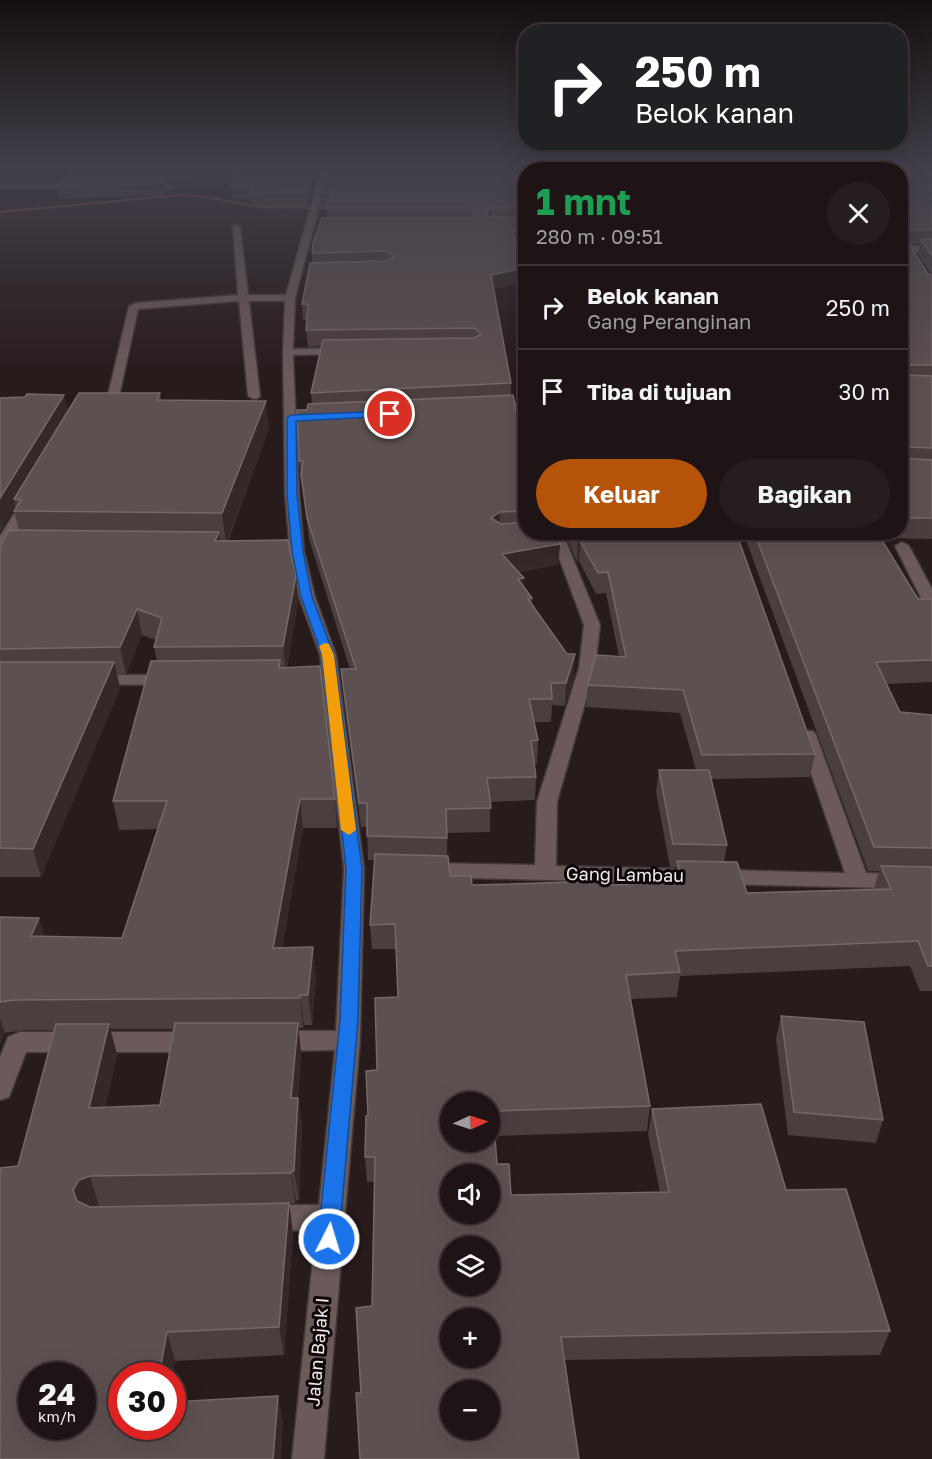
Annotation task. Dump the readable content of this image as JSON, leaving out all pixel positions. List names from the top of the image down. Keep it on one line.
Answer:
{"streets":{"street":["Gang Lambau","Jalan Bajak I"]},"north":"right","page":{"turn":["250 m","Belok kanan"],"heading":["1 mnt","280 m · 09:51"],"list":[{"name":"Belok kanan","note":"Gang Peranginan","value":"250 m"},{"name":"Tiba di tujuan","value":"30 m"}],"buttons":["Keluar","Bagikan"],"map_buttons":["+","−"],"speed":"24 km/h","limit":"30"}}
